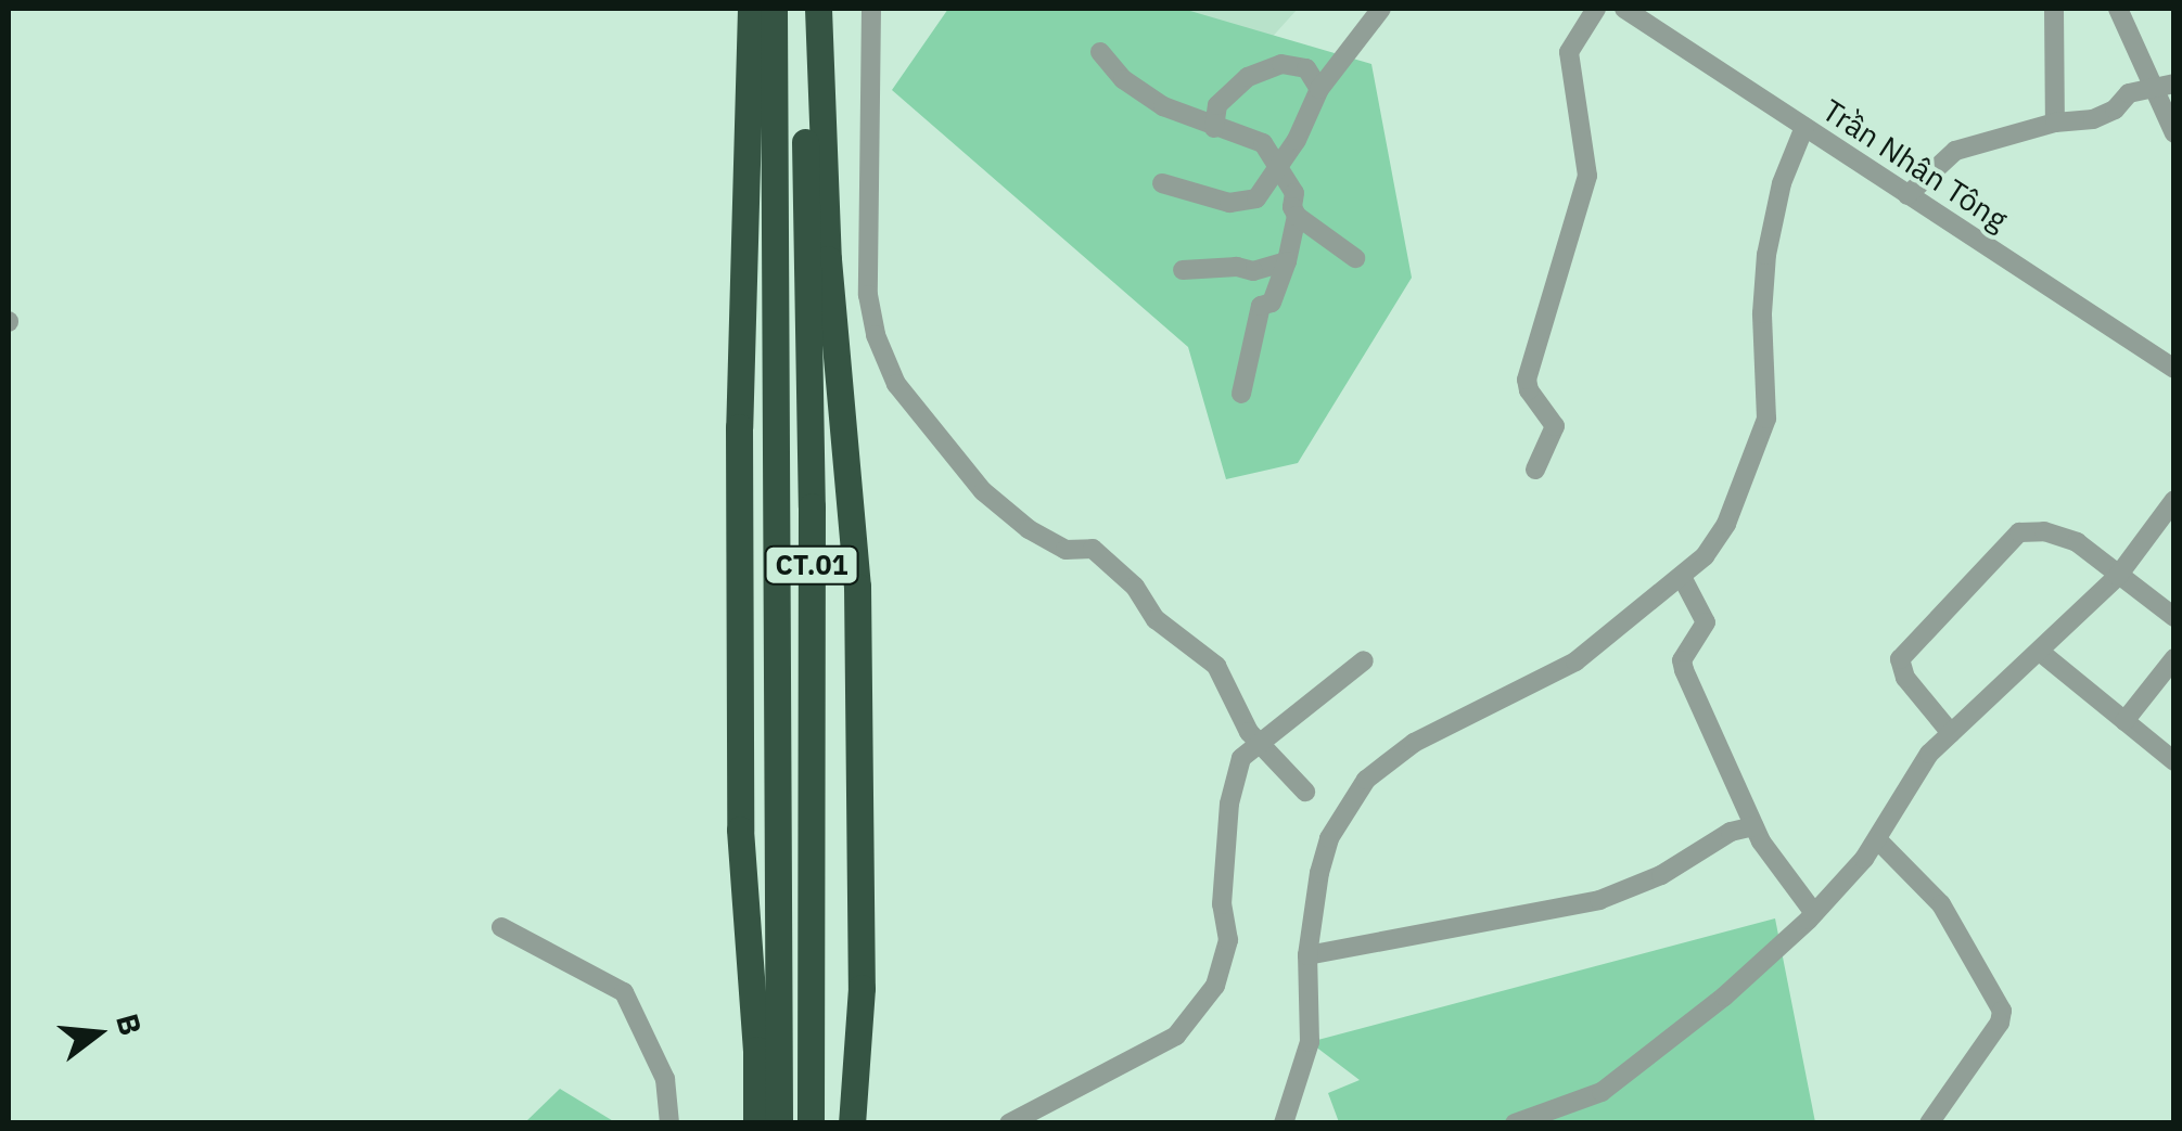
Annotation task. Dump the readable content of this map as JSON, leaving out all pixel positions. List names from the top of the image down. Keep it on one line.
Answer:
{"streets":{"highway":["CT.01"],"street":["Trần Nhân Tông"]},"north":"right"}
